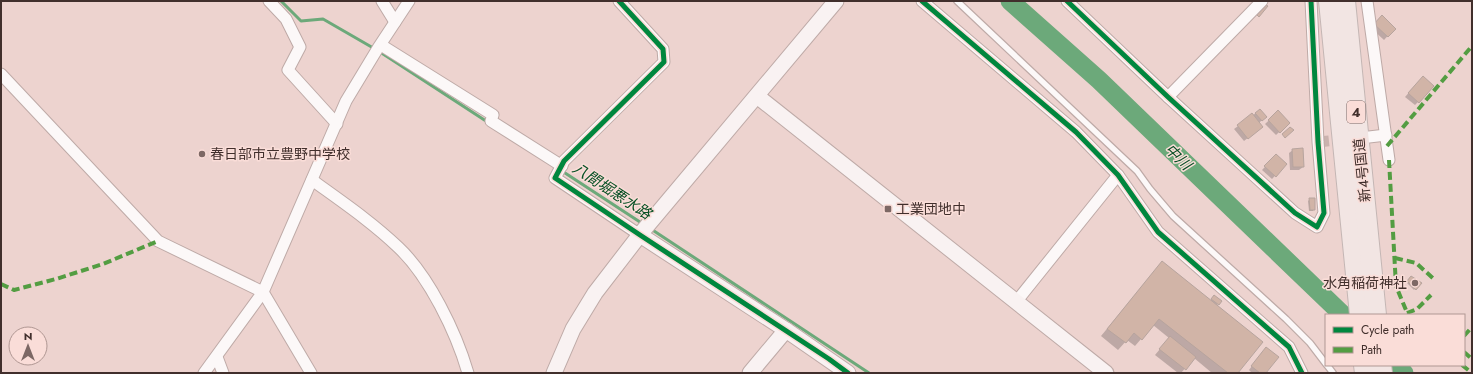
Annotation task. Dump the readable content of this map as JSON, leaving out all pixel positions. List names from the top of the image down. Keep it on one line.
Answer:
{"streets":{"highway":["4","新4号国道"]},"water":["中川","八間堀悪水路"],"places":{"other":["春日部市立豊野中学校","水角稲荷神社"],"transit":["工業団地中"]},"legend":["Cycle path","Path"],"north":"top"}
